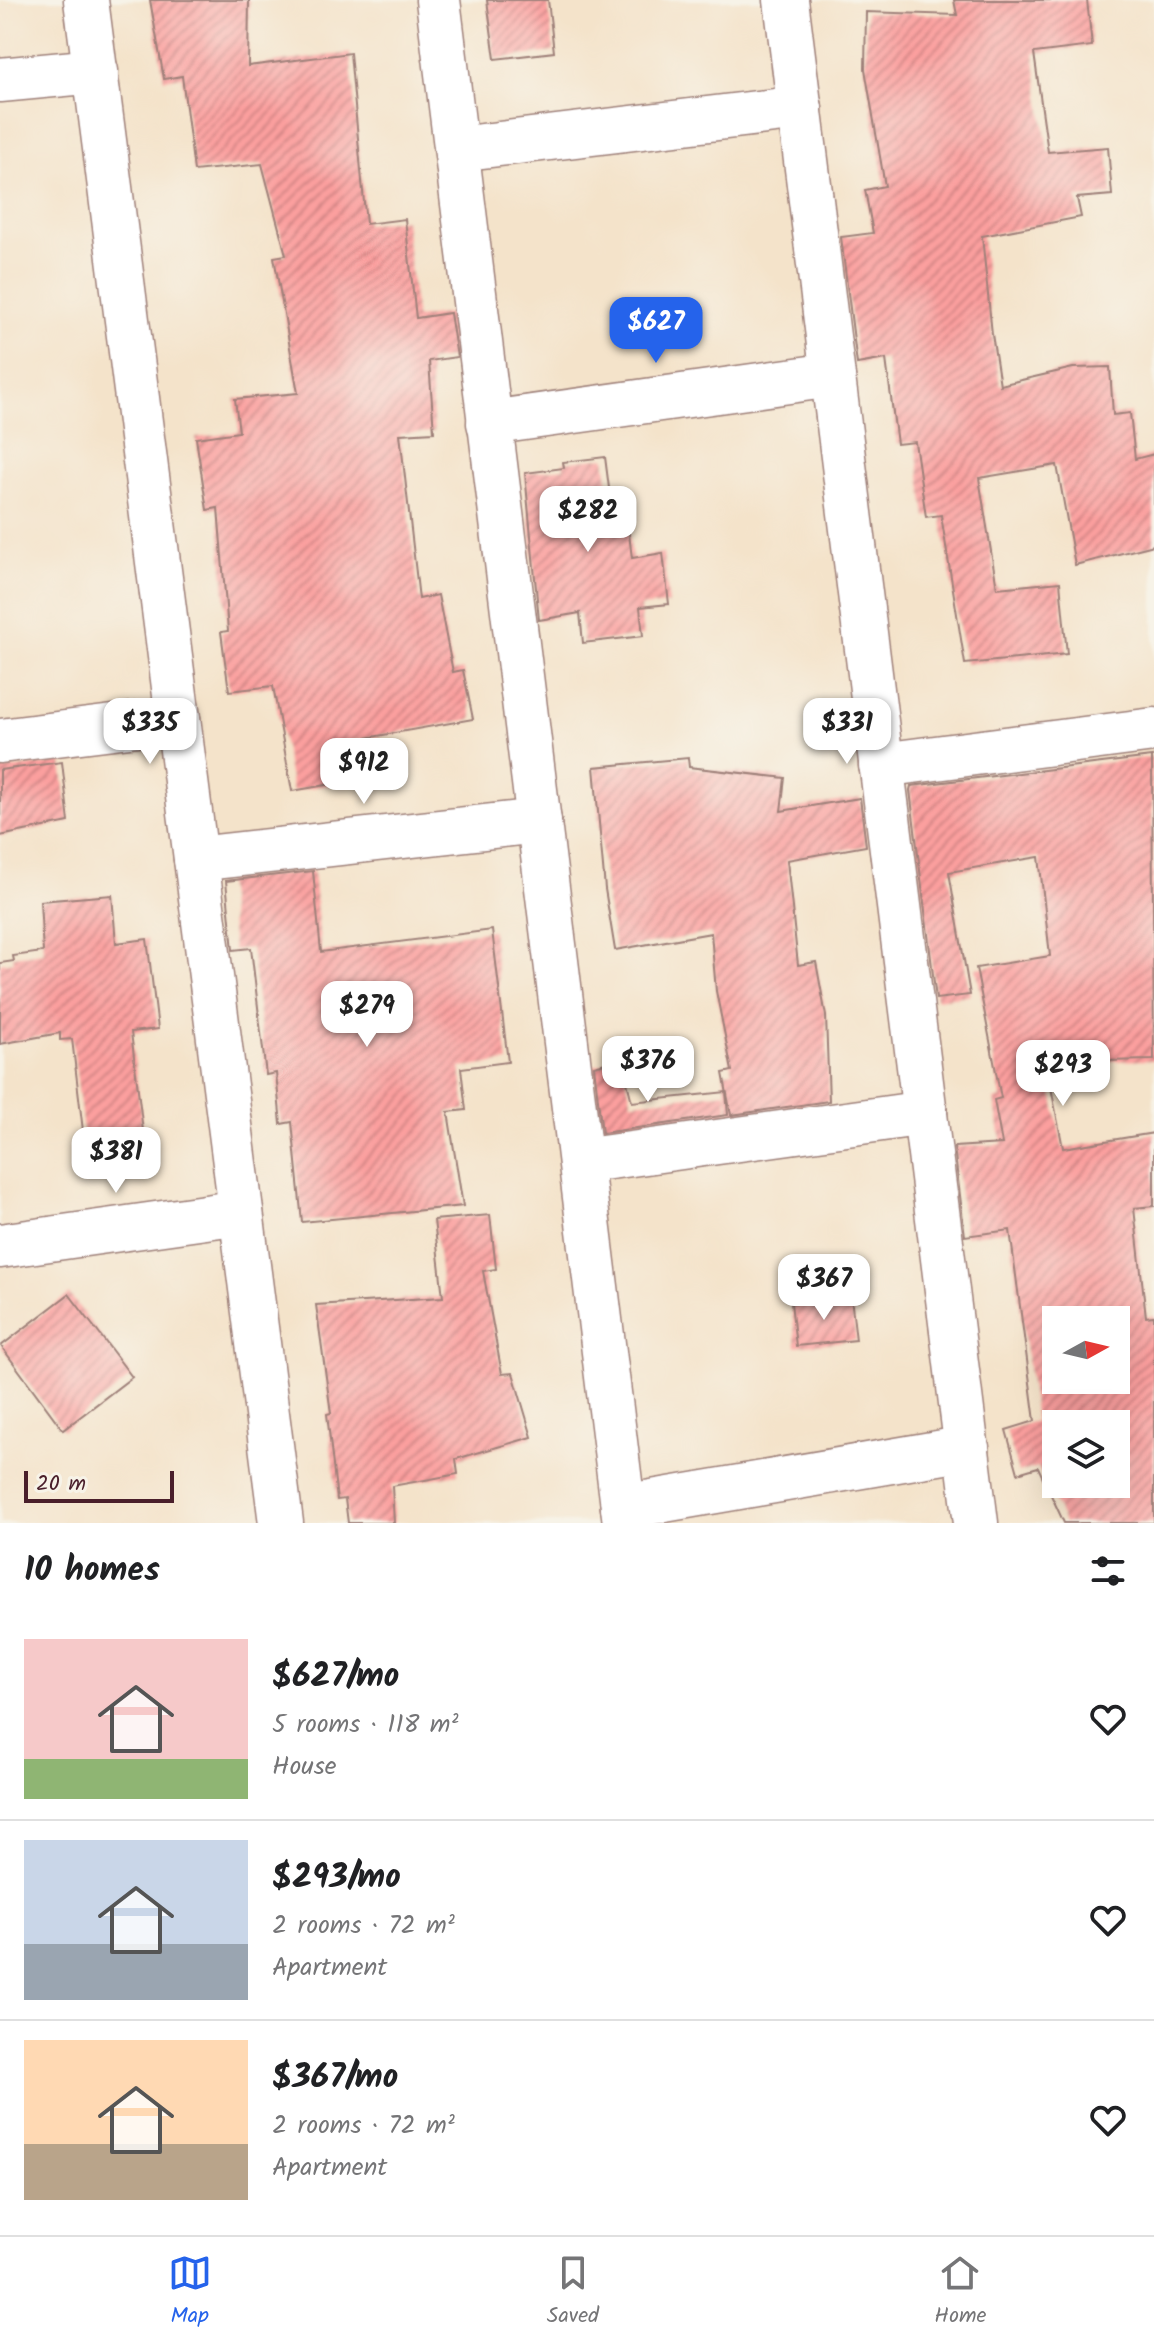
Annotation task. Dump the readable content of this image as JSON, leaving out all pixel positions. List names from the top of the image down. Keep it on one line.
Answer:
{"scale_bar":"20 m","north":"right","page":{"price":["$627","$282","$335","$331","$912","$279","$376","$293","$381","$367"],"scale":"20 m","heading":"10 homes","list":[{"name":"$627/mo","note":"5 rooms · 118 m² · House"},{"name":"$293/mo","note":"2 rooms · 72 m² · Apartment"},{"name":"$367/mo","note":"2 rooms · 72 m² · Apartment"}],"tabs":["Map","Saved","Home"]}}
